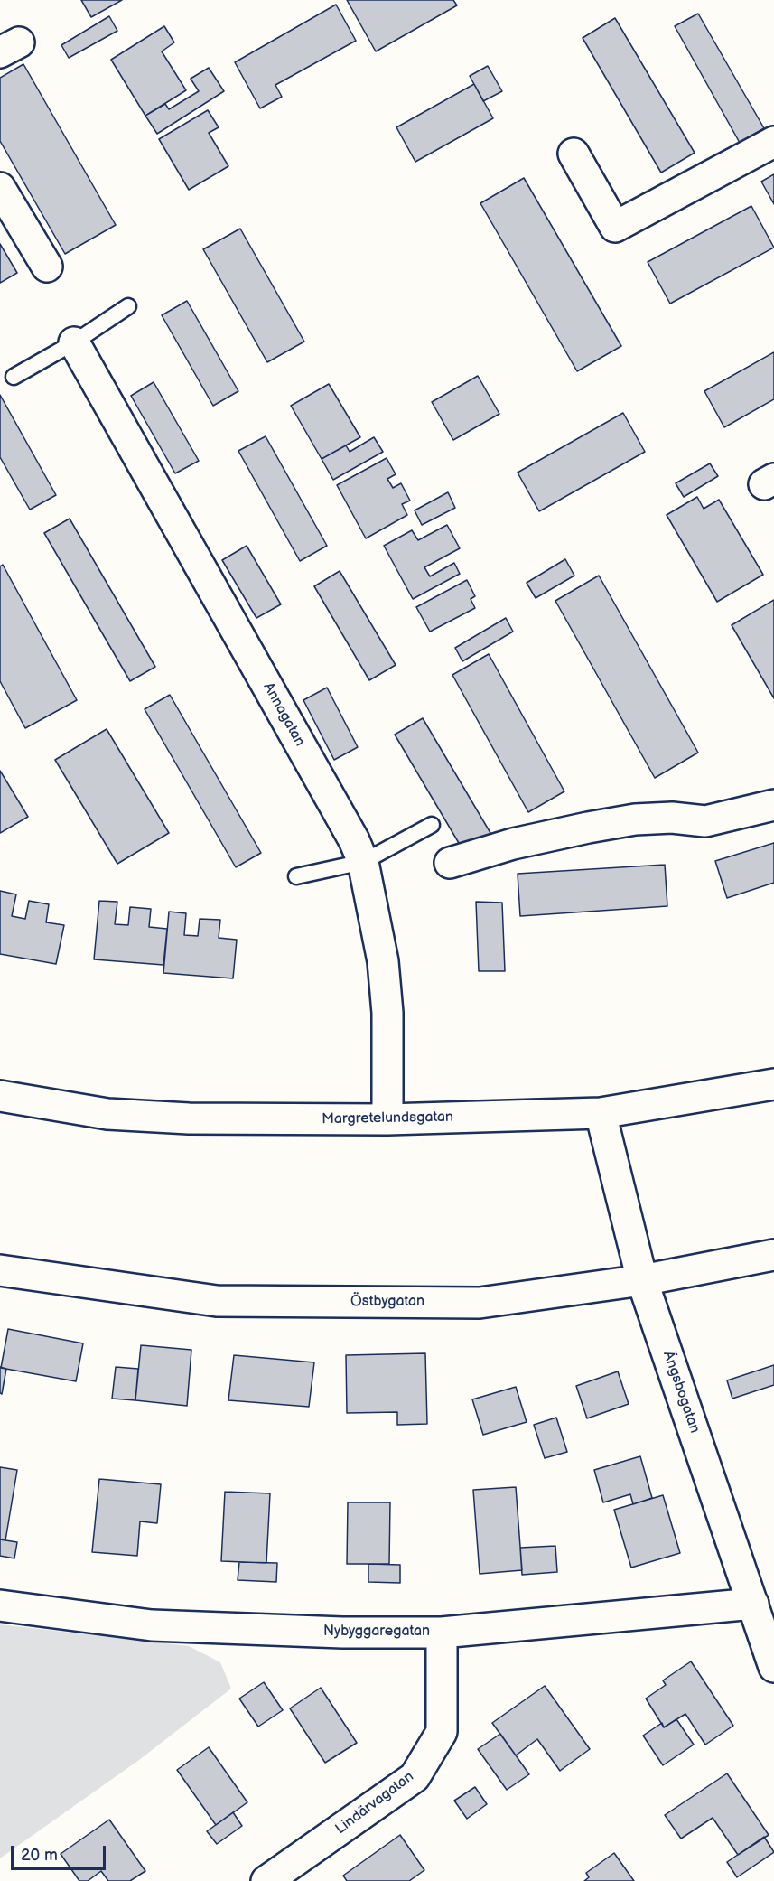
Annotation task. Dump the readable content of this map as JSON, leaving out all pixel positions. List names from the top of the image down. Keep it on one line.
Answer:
{"streets":{"street":["Annagatan","Margretelundsgatan","Östbygatan","Ängsbogatan","Nybyggaregatan","Lindärvagatan"]},"crossings":[["Annagatan","Margretelundsgatan"],["Margretelundsgatan","Ängsbogatan"],["Östbygatan","Ängsbogatan"],["Ängsbogatan","Nybyggaregatan"],["Nybyggaregatan","Lindärvagatan"]],"scale_bar":"20 m"}
